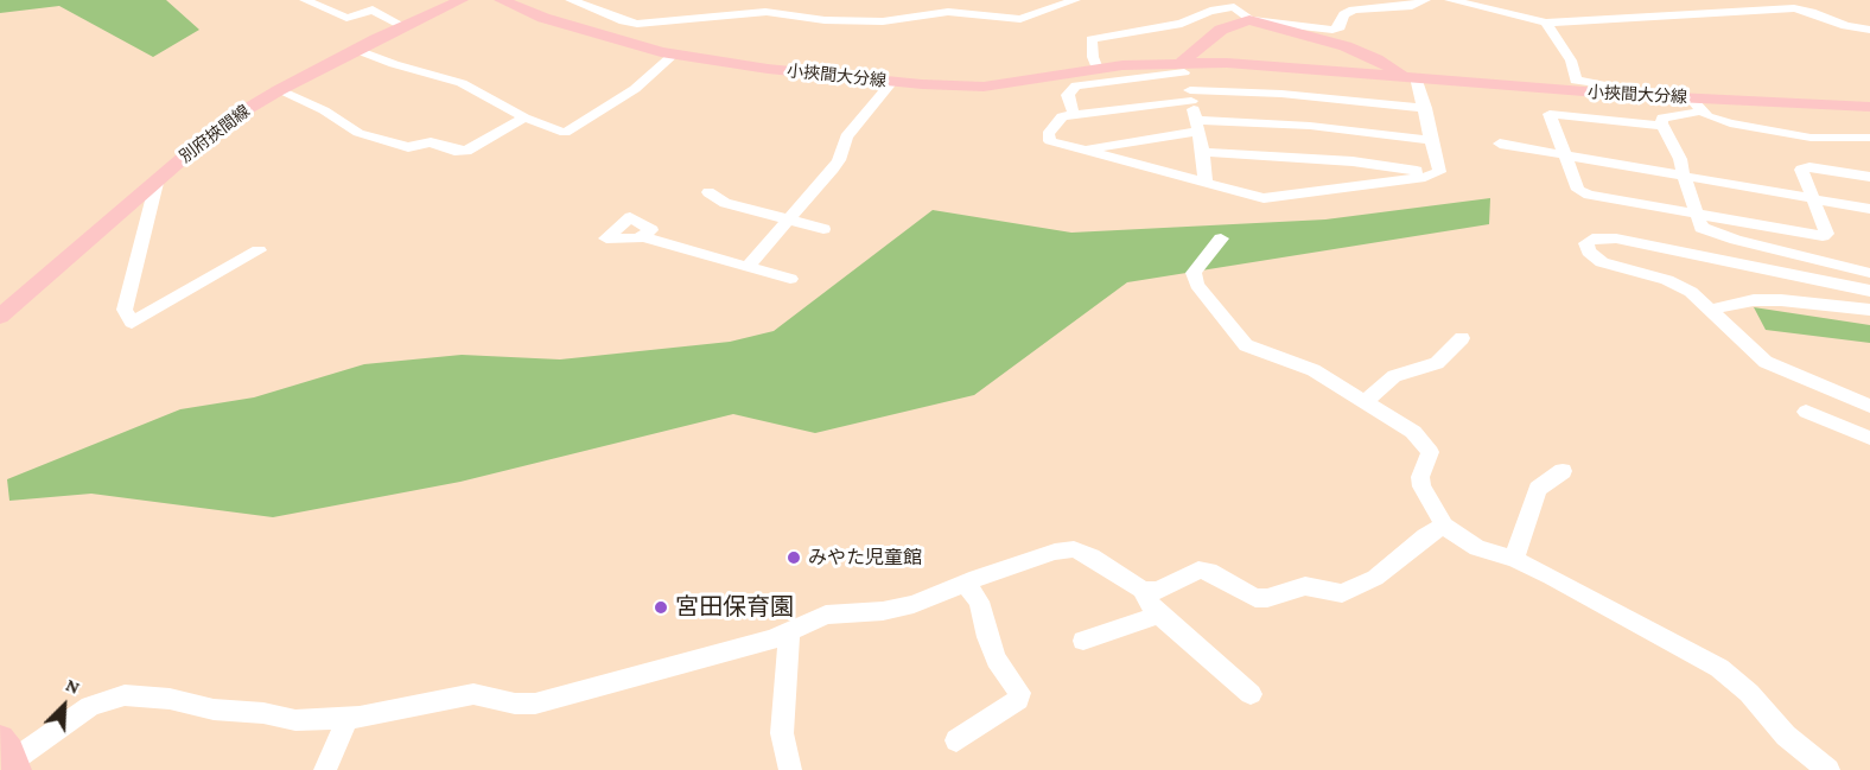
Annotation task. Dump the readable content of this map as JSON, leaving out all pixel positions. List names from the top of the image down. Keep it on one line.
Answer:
{"streets":{"main road":["小挾間大分線","別府挾間線"]},"places":["みやた児童館","宮田保育園"],"north":"top right"}
